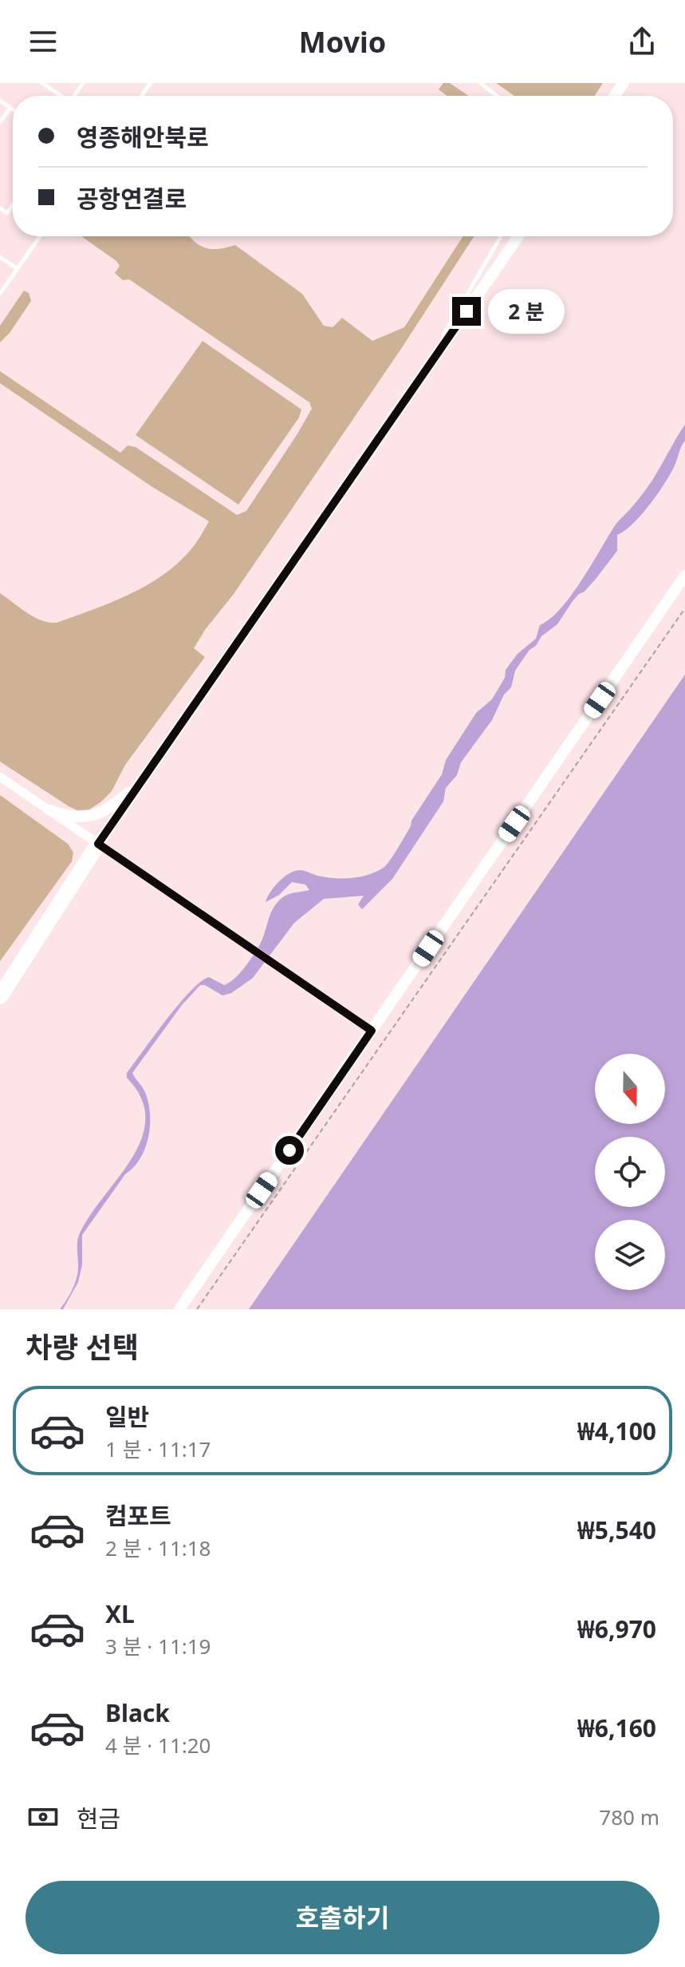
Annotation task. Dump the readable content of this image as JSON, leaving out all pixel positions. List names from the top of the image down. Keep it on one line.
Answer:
{"north":"bottom","page":{"header":"Movio","banner":["영종해안북로","공항연결로"],"bubble":"2 분","heading":"차량 선택","list":[{"name":"일반","note":"1 분 · 11:17","value":"₩4,100"},{"name":"컴포트","note":"2 분 · 11:18","value":"₩5,540"},{"name":"XL","note":"3 분 · 11:19","value":"₩6,970"},{"name":"Black","note":"4 분 · 11:20","value":"₩6,160"}],"pay":["현금","780 m"],"buttons":"호출하기"}}
